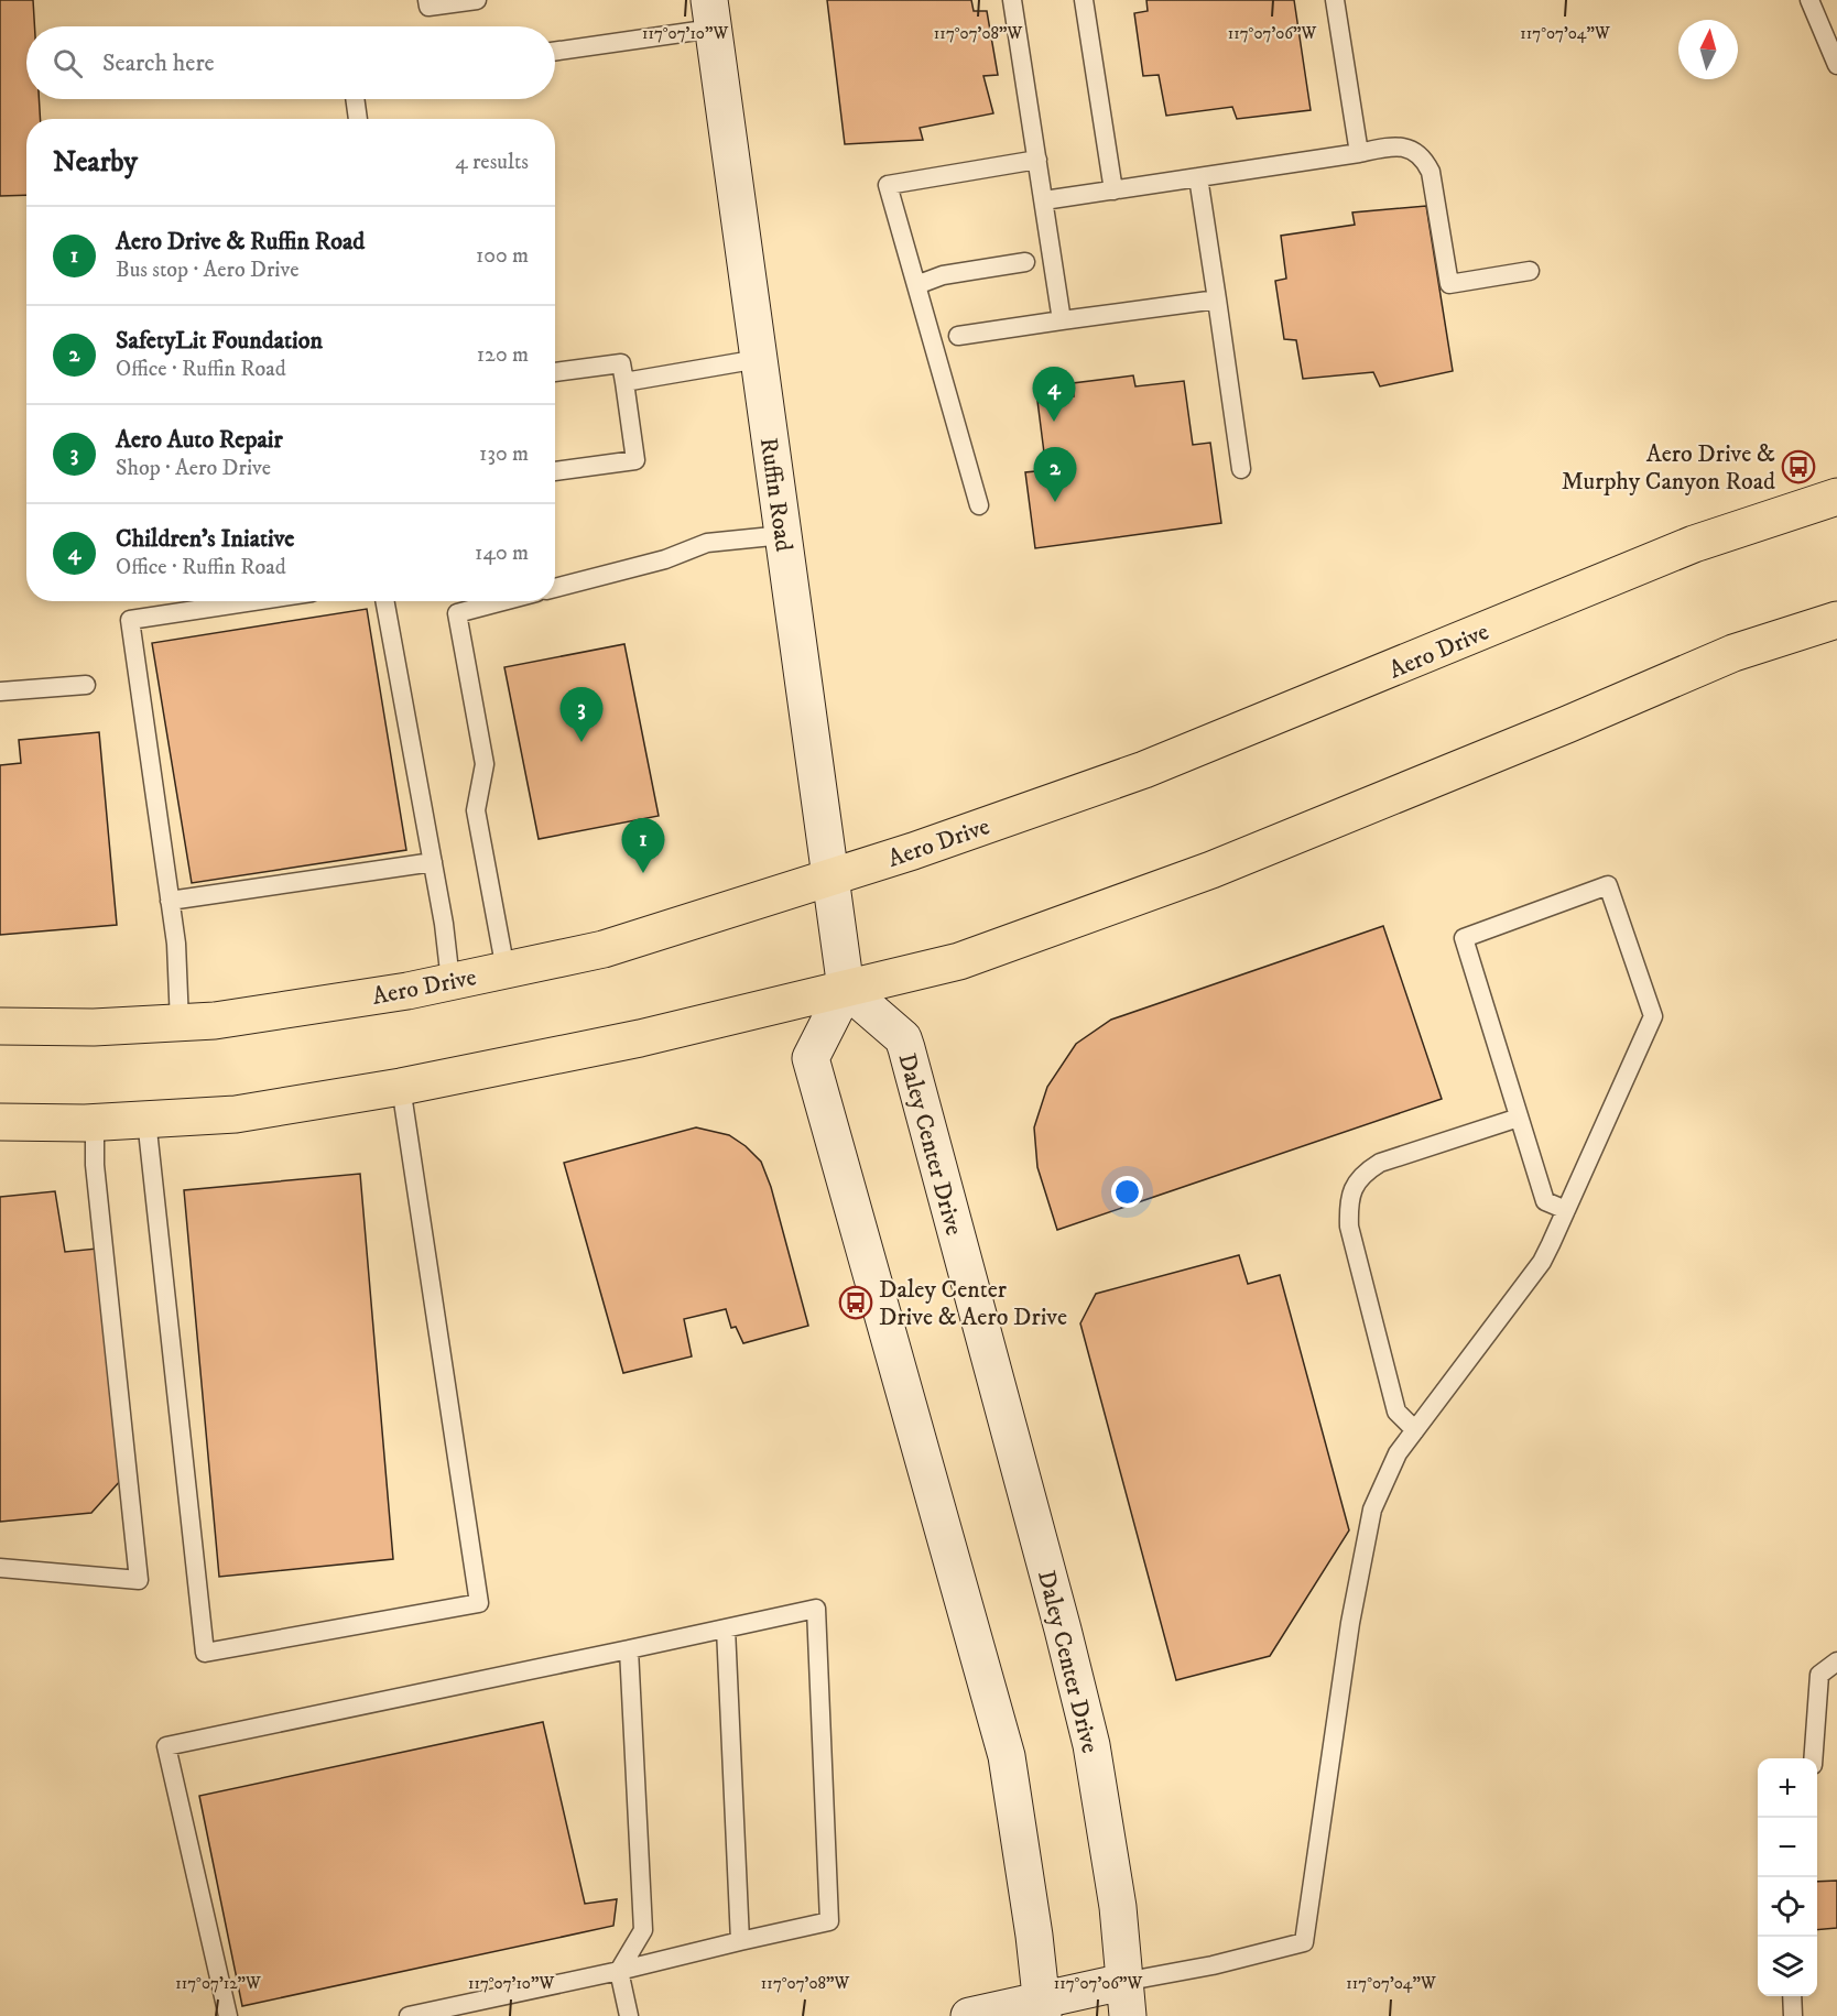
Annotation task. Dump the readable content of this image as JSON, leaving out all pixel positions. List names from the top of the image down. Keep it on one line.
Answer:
{"streets":{"main road":["Ruffin Road","Aero Drive","Daley Center Drive"]},"crossings":[["Ruffin Road","Aero Drive"],["Ruffin Road","Daley Center Drive"]],"places":{"bus stop":["Aero Drive & Murphy Canyon Road","Daley Center Drive & Aero Drive"]},"north":"top","page":{"search":"Search here","heading":["Nearby","4 results"],"list":[{"mark":"1","name":"Aero Drive & Ruffin Road","note":"Bus stop · Aero Drive","value":"100 m"},{"mark":"2","name":"SafetyLit Foundation","note":"Office · Ruffin Road","value":"120 m"},{"mark":"3","name":"Aero Auto Repair","note":"Shop · Aero Drive","value":"130 m"},{"mark":"4","name":"Children’s Iniative","note":"Office · Ruffin Road","value":"140 m"}],"pins":["4","2","3","1"],"map_buttons":["+","−"]},"coordinates":["117°07'10\"W","117°07'08\"W","117°07'06\"W","117°07'04\"W","117°07'12\"W"]}
